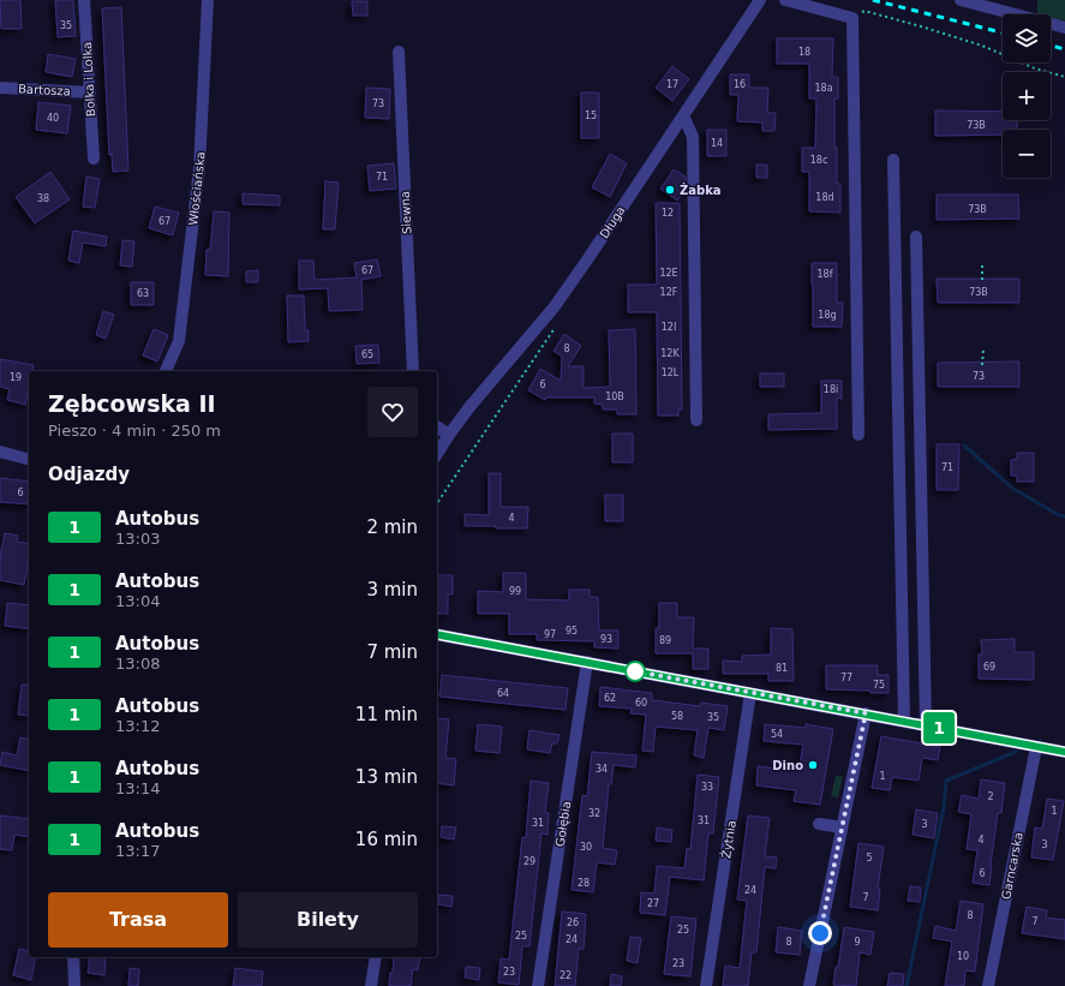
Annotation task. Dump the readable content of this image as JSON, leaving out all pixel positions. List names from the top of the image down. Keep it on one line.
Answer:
{"streets":{"street":["Bolka i Lolka","Bartosza","Włościańska","Siewna","Długa","Gołębia","Żytnia","Garncarska"]},"crossings":[["Bolka i Lolka","Bartosza"]],"places":["Żabka","Dino"],"lines":["bus line 1"],"house_numbers":["35","18","17","16","18a","73","15","40","73B","14","18c","71","18d","38","73B","12","67","67","12E","18f","12F","73B","63","18g","12I","8","12K","65","12L","73","19","6","18i","10B","71","6","4","99","95","97","93","89","69","81","77","75","64","62","60","58","35","54","34","1","33","2","1","32","31","31","3","4","3","30","5","29","6","28","24","7","27","8","7","26","25","25","24","8","9","10","23","23","22"],"page":{"on_map":"1","map_buttons":["+","−"],"heading":[["Zębcowska II","Pieszo · 4 min · 250 m"],"Odjazdy"],"list":[{"mark":"1","name":"Autobus","note":"13:03","value":"2 min"},{"mark":"1","name":"Autobus","note":"13:04","value":"3 min"},{"mark":"1","name":"Autobus","note":"13:08","value":"7 min"},{"mark":"1","name":"Autobus","note":"13:12","value":"11 min"},{"mark":"1","name":"Autobus","note":"13:14","value":"13 min"},{"mark":"1","name":"Autobus","note":"13:17","value":"16 min"}],"buttons":["Trasa","Bilety"]}}
